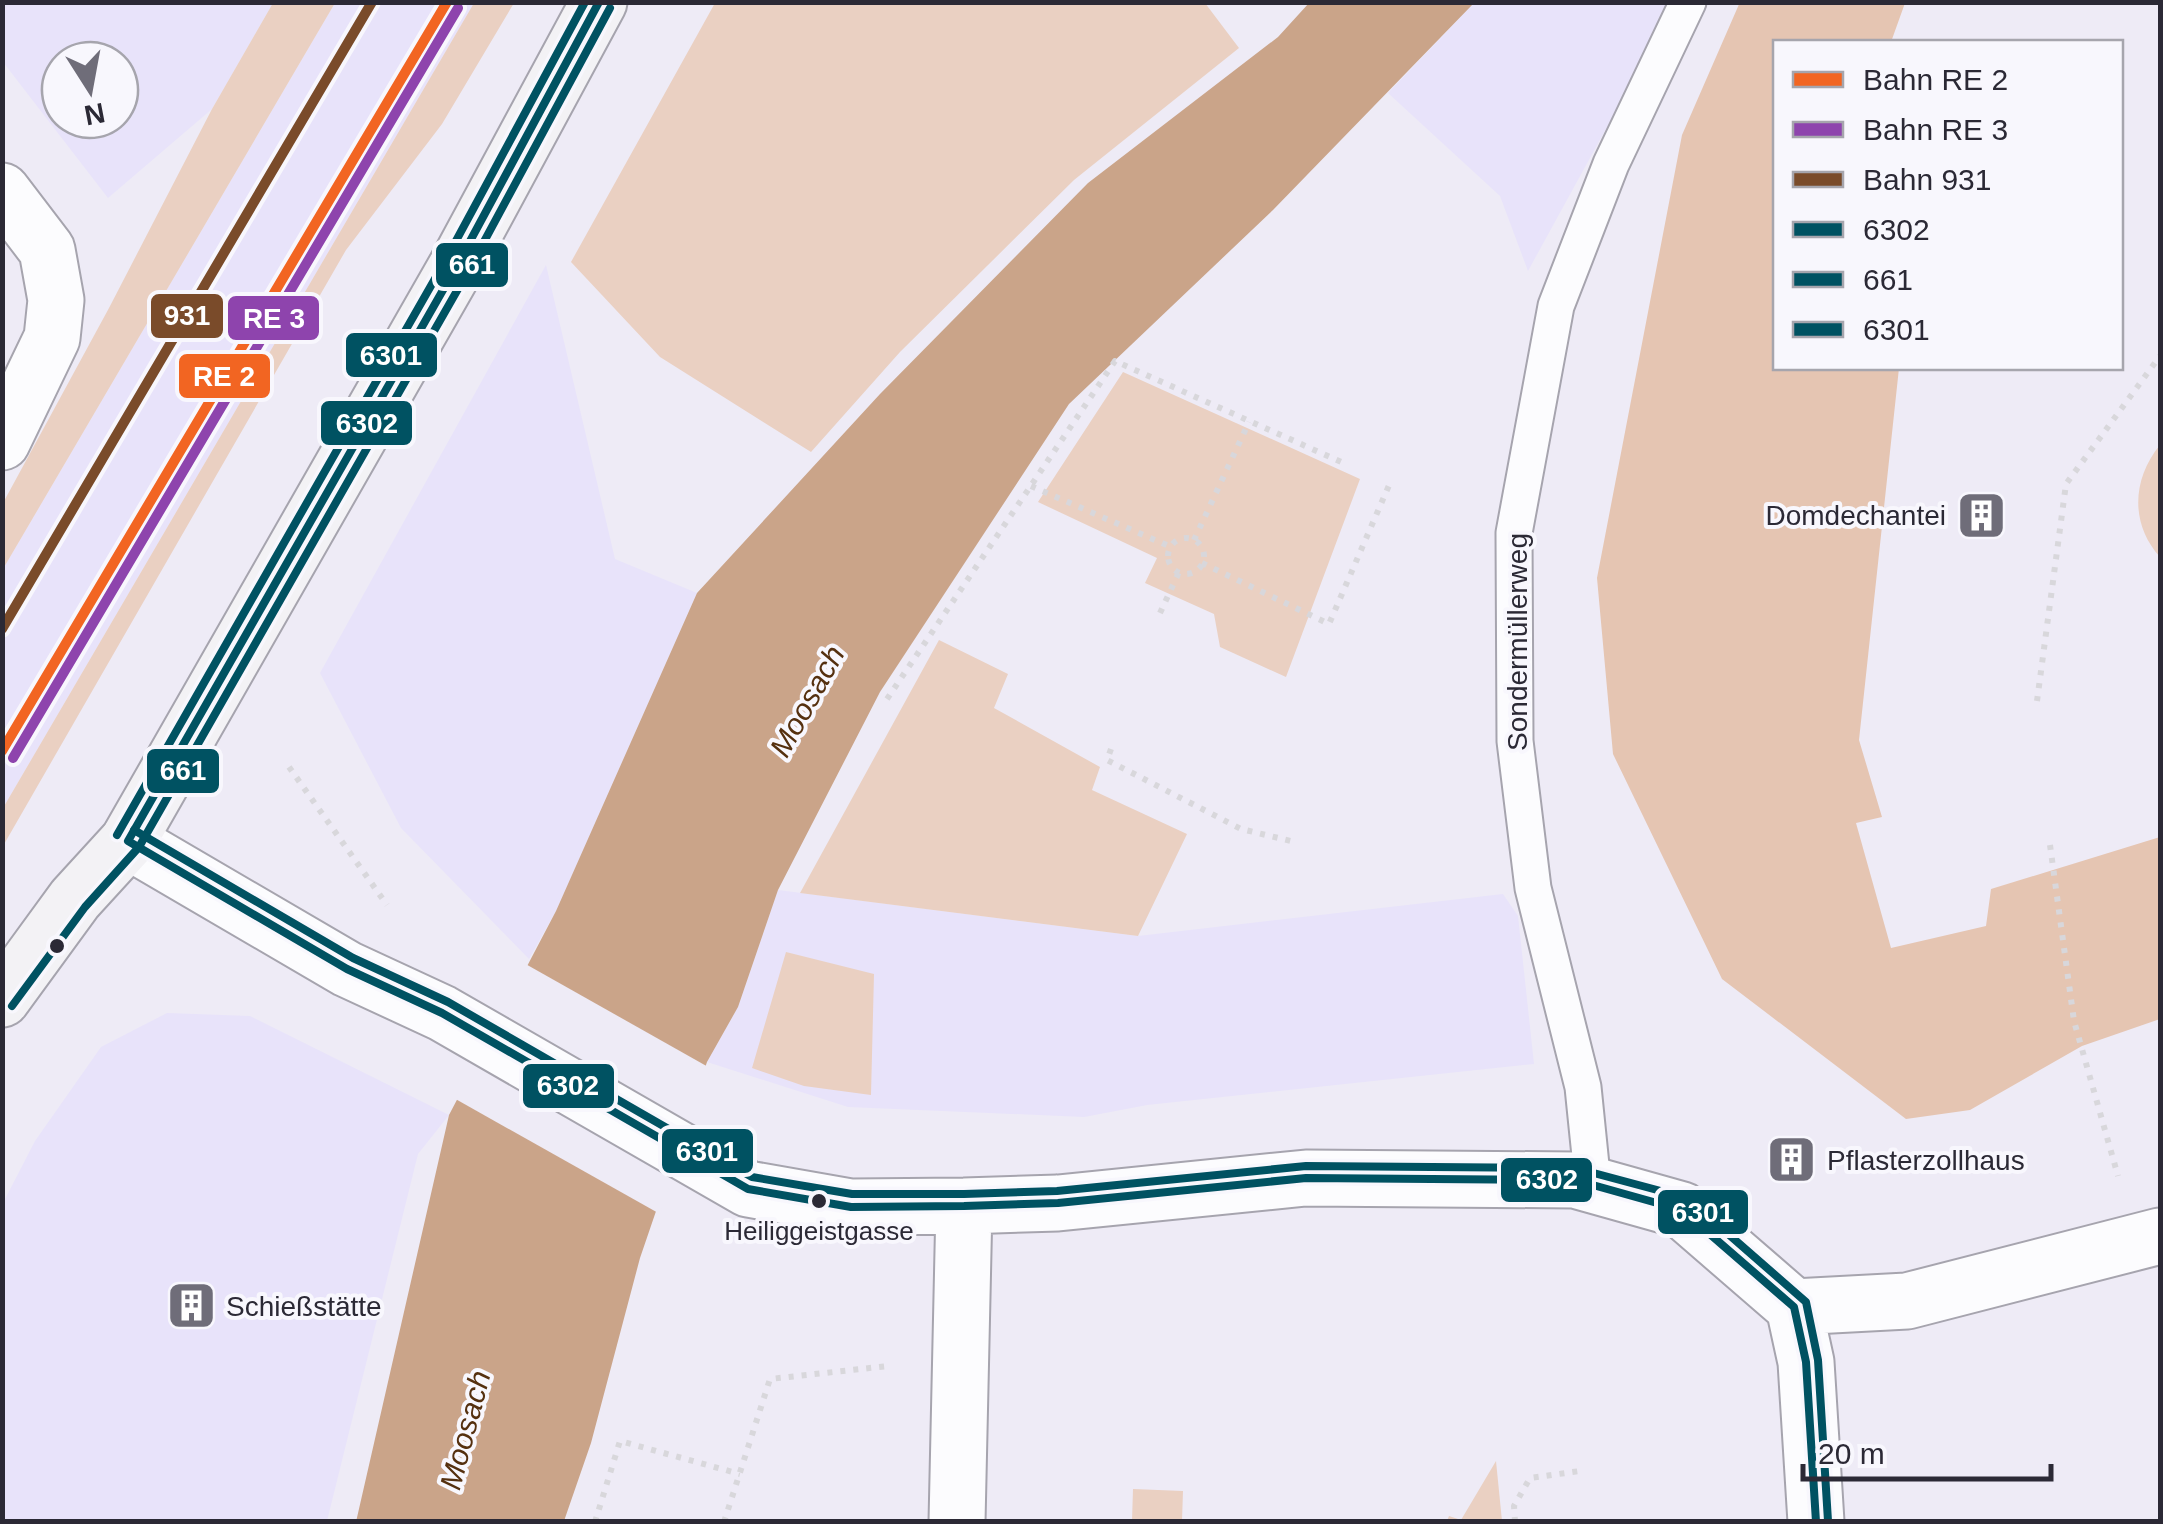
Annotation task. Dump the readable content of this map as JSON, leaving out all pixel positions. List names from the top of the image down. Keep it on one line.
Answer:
{"streets":{"lane":["Sondermüllerweg"]},"water":["Moosach"],"places":{"building":["Domdechantei","Pflasterzollhaus","Schießstätte"],"other":["Heiliggeistgasse"]},"lines":["rail line 931","transit line 6302","transit line 6301","transit line 661"],"legend":["Bahn RE 2","Bahn RE 3","Bahn 931","6302","661","6301"],"scale_bar":"20 m","north":"bottom"}
